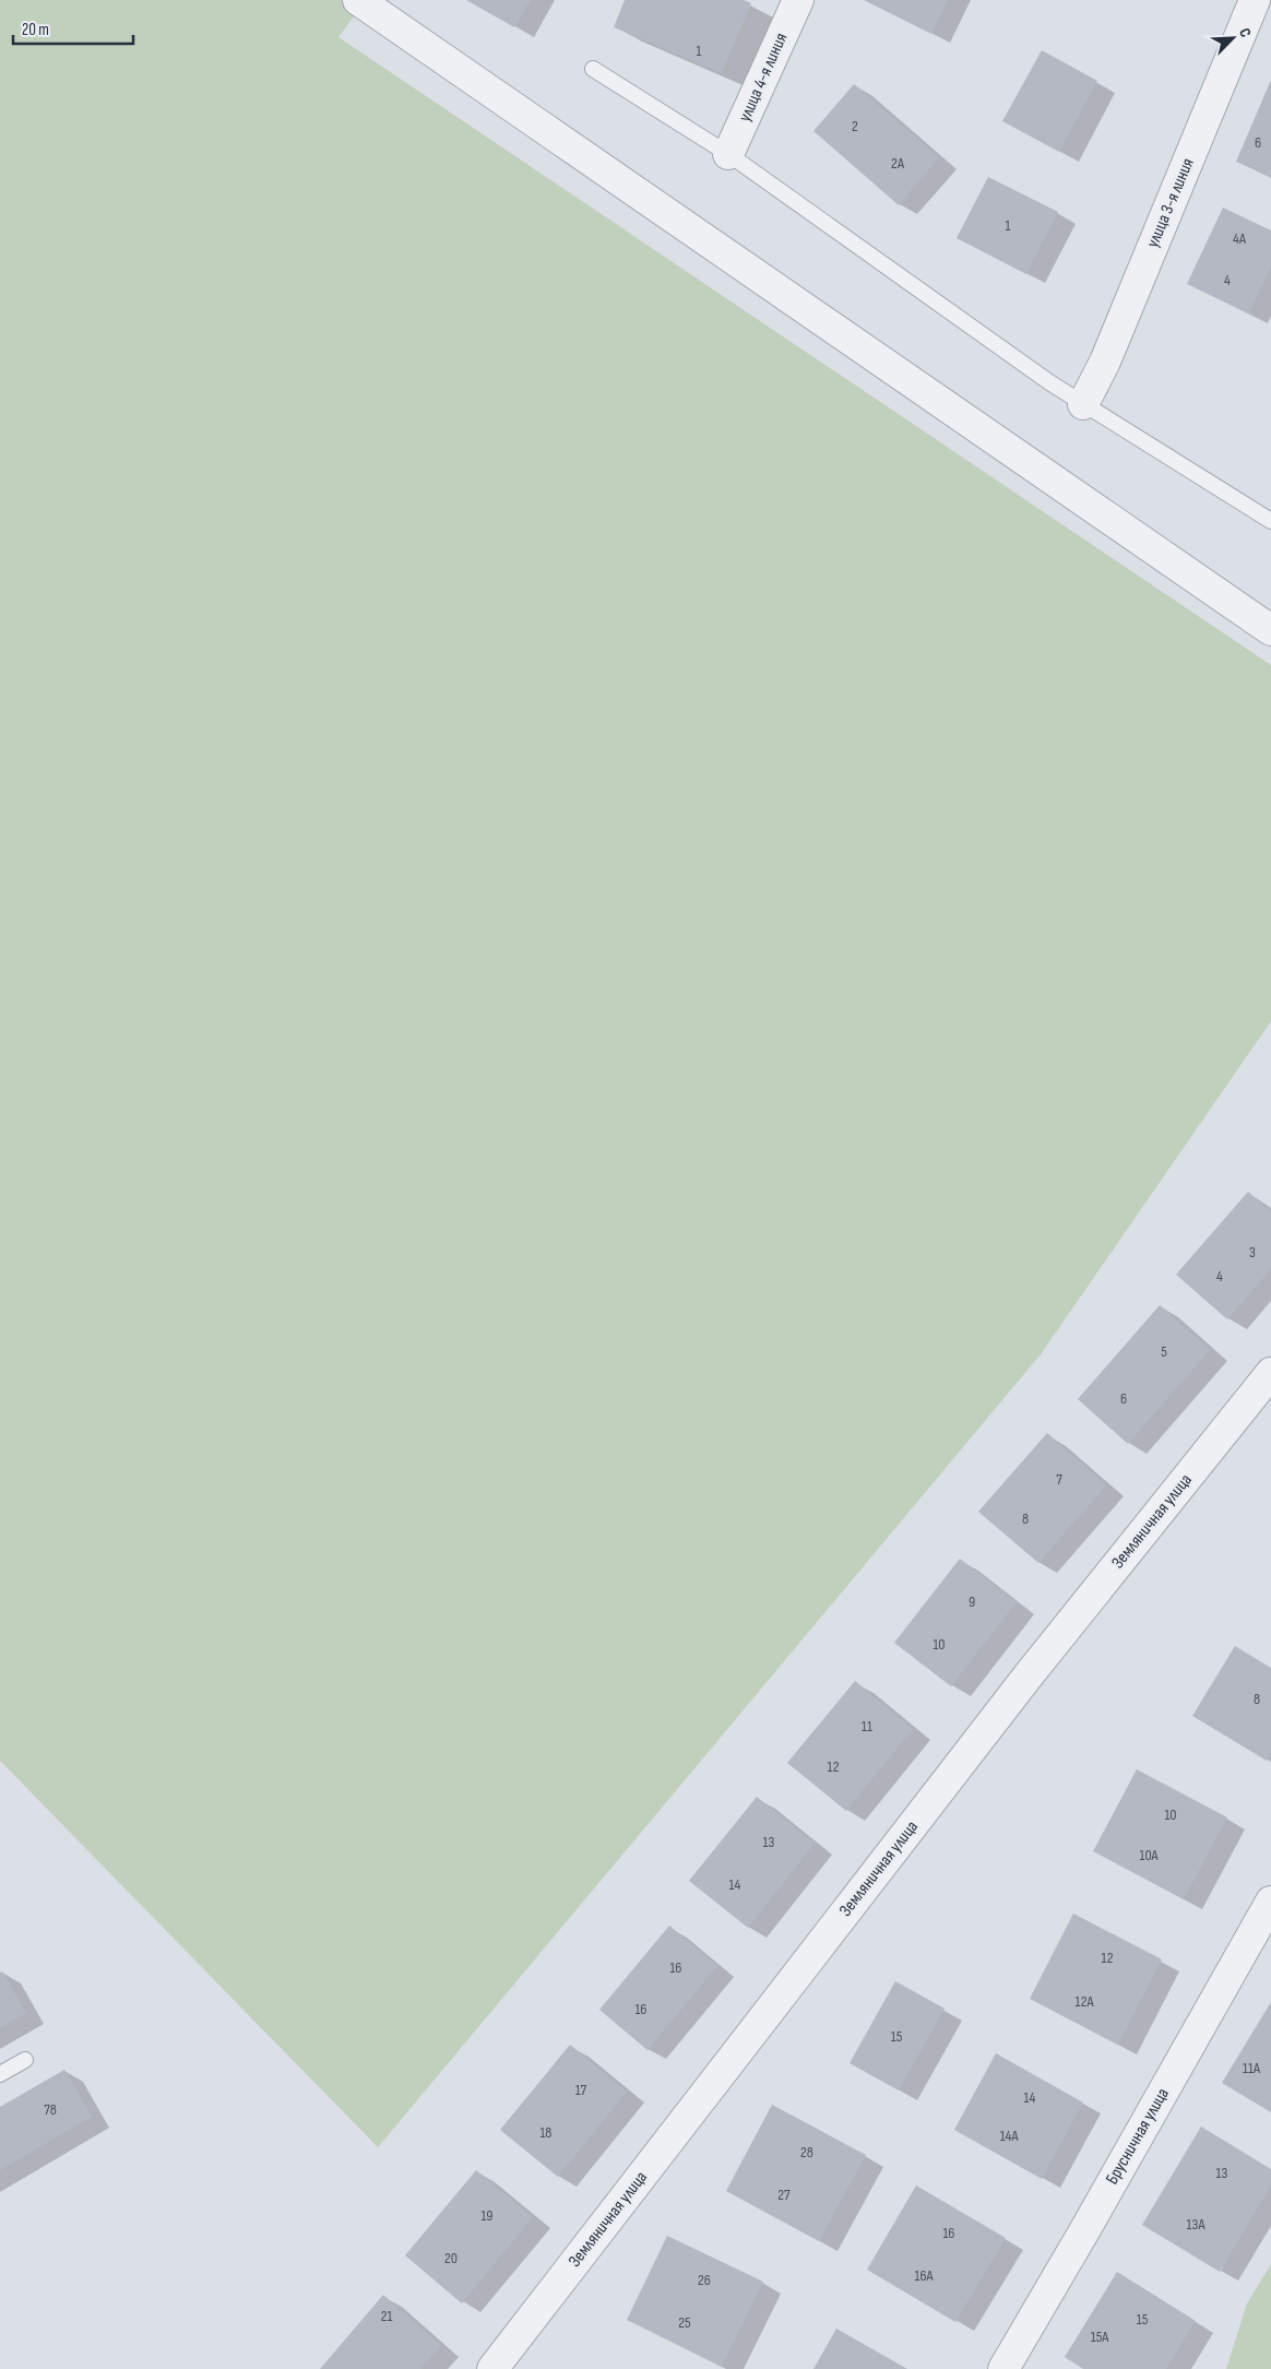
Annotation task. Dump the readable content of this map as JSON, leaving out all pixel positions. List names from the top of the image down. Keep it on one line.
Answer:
{"streets":{"street":["улица 4-я линия","улица 3-я линия","Земляничная улица","Брусничная улица"]},"house_numbers":["1","2","6","2А","1","4А","4","3","4","5","6","7","8","9","10","8","11","12","10","13","10А","14","12","16","12А","16","15","11А","17","14","78","18","14А","28","13","27","19","13А","16","20","16А","26","21","15","25","15А"],"scale_bar":"20 m","north":"top right"}
